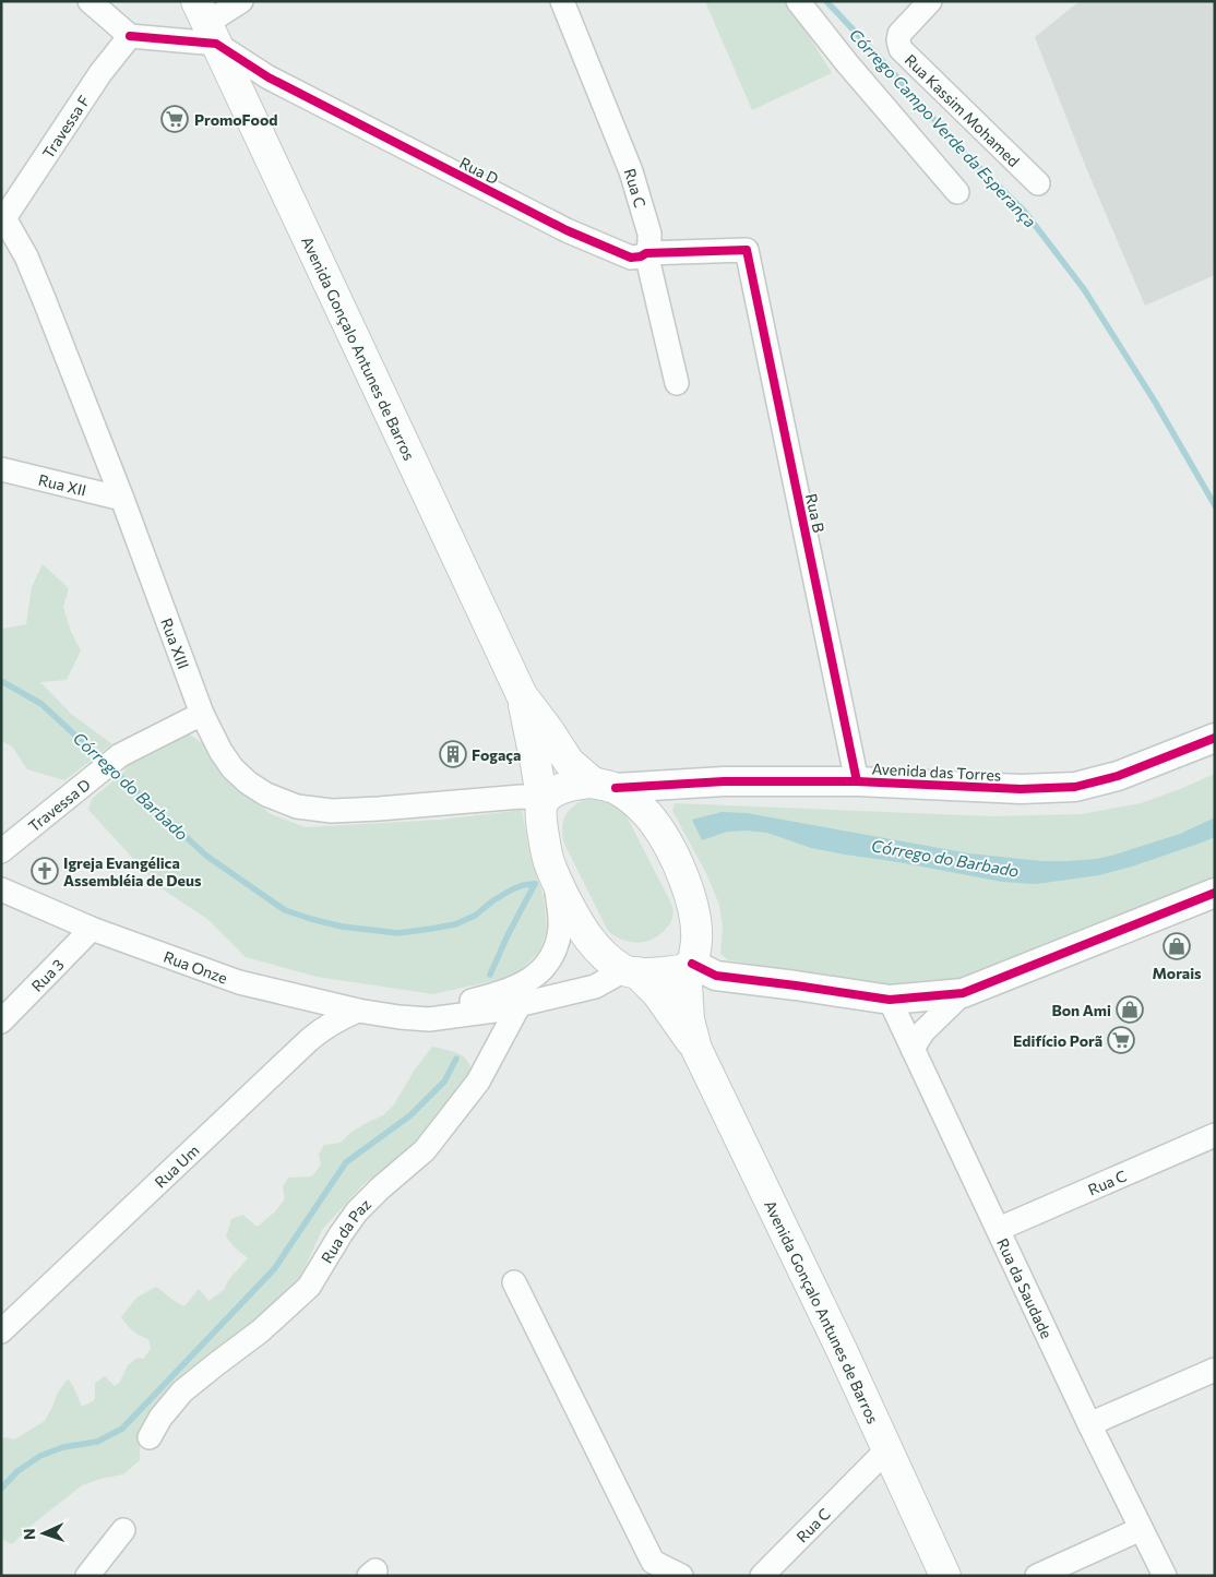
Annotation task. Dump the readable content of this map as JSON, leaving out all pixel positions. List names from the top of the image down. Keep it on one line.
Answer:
{"streets":{"main road":["Avenida Gonçalo Antunes de Barros"],"street":["Rua Kassim Mohamed","Travessa F","Rua D","Rua C","Rua XII","Rua B","Rua XIII","Avenida das Torres","Travessa D","Rua Onze","Rua 3","Rua Um","Rua da Paz","Rua da Saudade"]},"crossings":[["Travessa F","Rua XIII"],["Rua D","Rua C"],["Rua D","Avenida Gonçalo Antunes de Barros"],["Rua D","Rua B"],["Rua C","Avenida Gonçalo Antunes de Barros"],["Rua C","Rua da Saudade"],["Avenida Gonçalo Antunes de Barros","Rua XIII"],["Avenida Gonçalo Antunes de Barros","Avenida das Torres"],["Avenida Gonçalo Antunes de Barros","Rua Onze"],["Rua XII","Rua XIII"],["Rua B","Avenida das Torres"],["Rua XIII","Travessa D"],["Rua Onze","Rua 3"],["Rua Onze","Rua Um"],["Rua Onze","Rua da Paz"]],"water":["Córrego Campo Verde da Esperança","Córrego do Barbado"],"places":{"supermarket":["PromoFood","Edifício Porã"],"building":["Fogaça"],"church":["Igreja Evangélica Assembléia de Deus"],"shop":["Morais","Bon Ami"]},"north":"left"}
